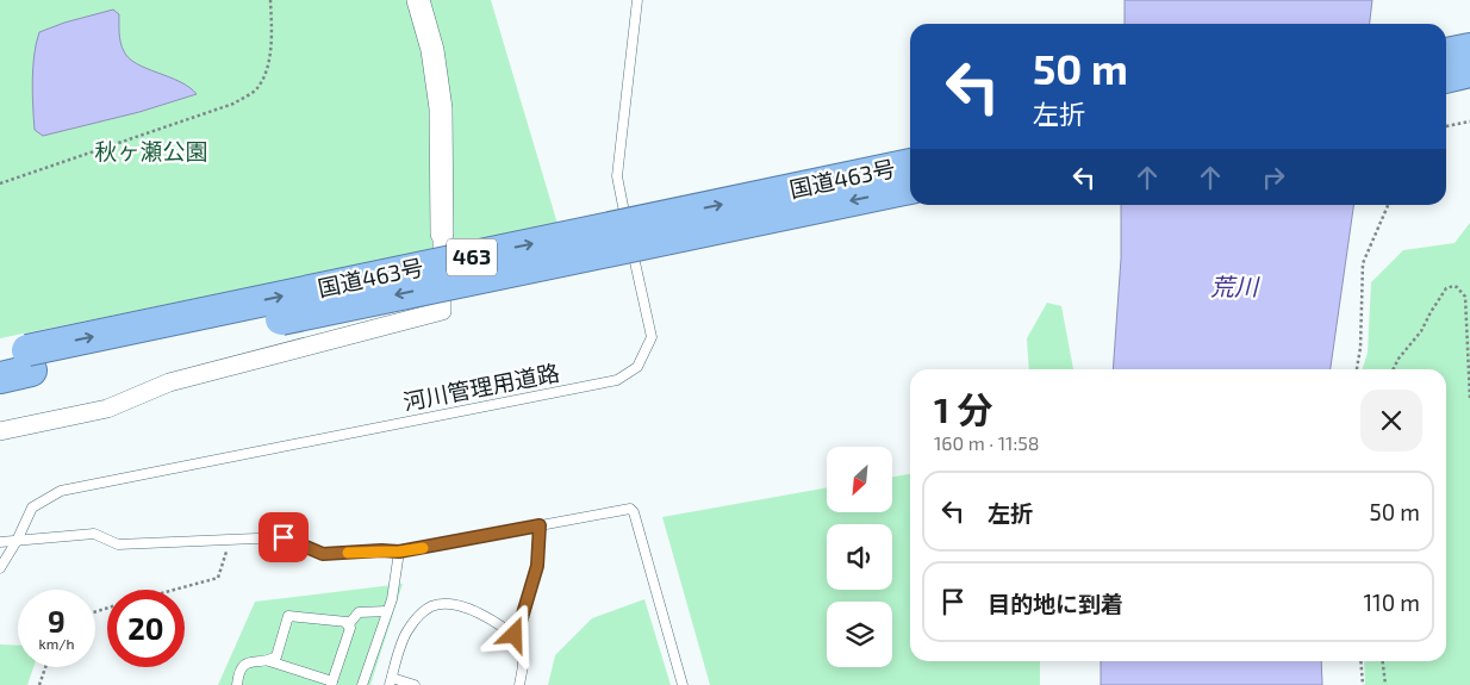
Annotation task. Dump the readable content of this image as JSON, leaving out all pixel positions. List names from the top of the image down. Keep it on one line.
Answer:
{"streets":{"highway":["国道463号","463"],"lane":["河川管理用道路"]},"water":["荒川"],"parks":["秋ヶ瀬公園"],"north":"bottom left","page":{"turn":["50 m","左折"],"heading":["1 分","160 m · 11:58"],"list":[{"name":"左折","value":"50 m"},{"name":"目的地に到着","value":"110 m"}],"speed":"9 km/h","limit":"20"}}
